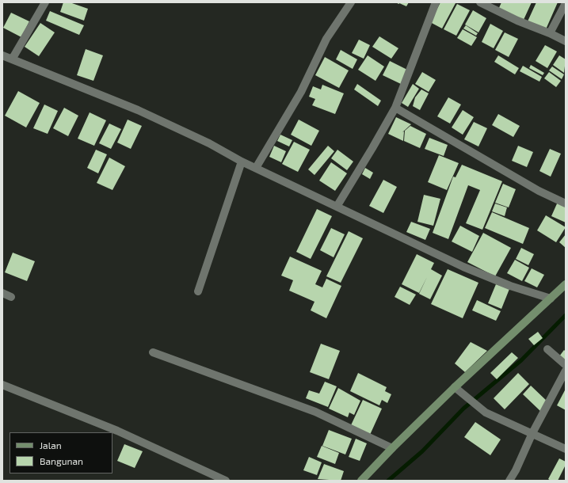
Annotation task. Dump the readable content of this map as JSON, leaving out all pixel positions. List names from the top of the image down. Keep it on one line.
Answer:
{"legend":["Jalan","Bangunan"]}
